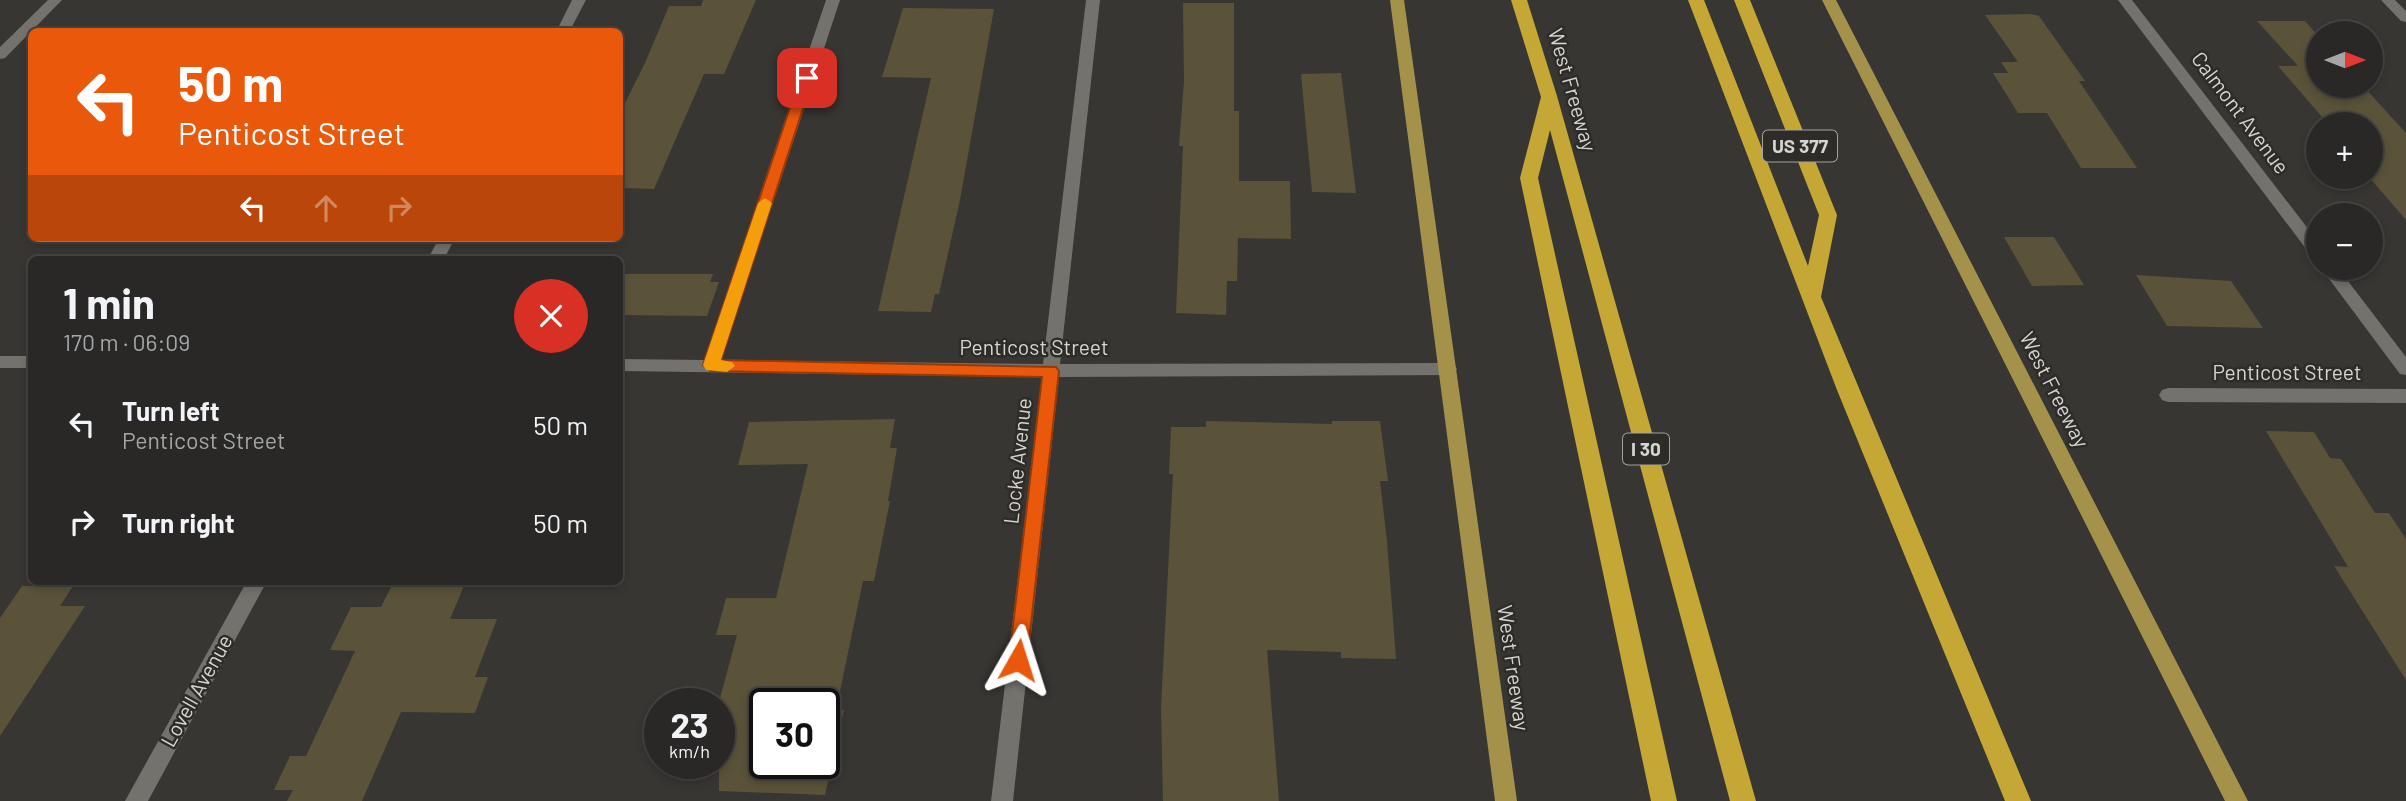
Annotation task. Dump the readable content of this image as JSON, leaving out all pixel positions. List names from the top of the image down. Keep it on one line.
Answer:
{"streets":{"highway":["West Freeway","US 377","I 30"],"street":["Calmont Avenue","Penticost Street","Locke Avenue","Lovell Avenue"]},"crossings":[["West Freeway","Penticost Street"],["Penticost Street","Locke Avenue"]],"north":"right","page":{"map_buttons":["+","−"],"turn":["50 m","Penticost Street"],"heading":["1 min","170 m · 06:09"],"list":[{"name":"Turn left","note":"Penticost Street","value":"50 m"},{"name":"Turn right","value":"50 m"}],"speed":"23 km/h","limit":"30"}}
